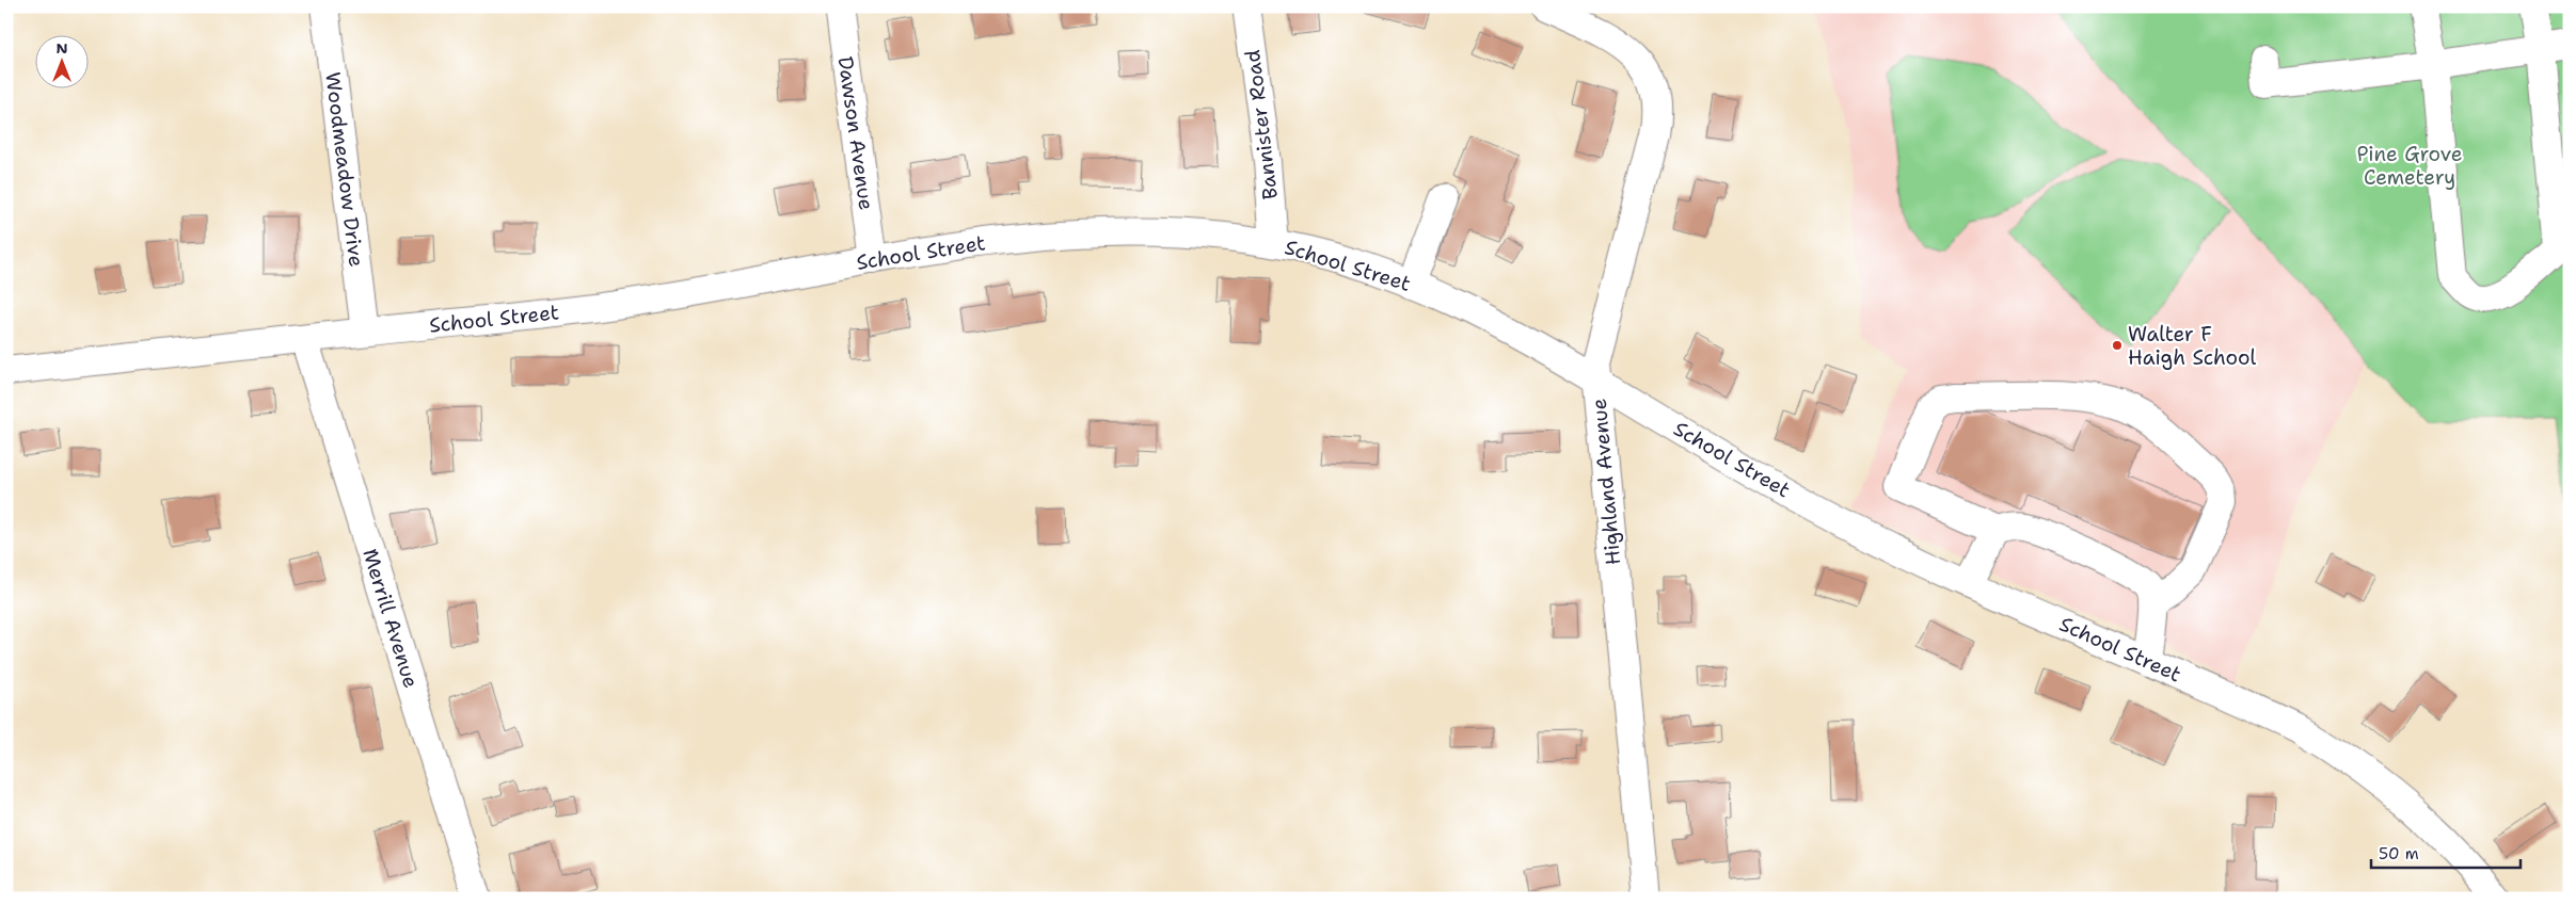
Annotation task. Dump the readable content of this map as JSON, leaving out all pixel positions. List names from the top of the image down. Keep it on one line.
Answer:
{"streets":{"street":["Bannister Road","Dawson Avenue","Woodmeadow Drive","School Street","Highland Avenue","Merrill Avenue"]},"crossings":[["Bannister Road","School Street"],["Dawson Avenue","School Street"],["Woodmeadow Drive","School Street"],["School Street","Highland Avenue"],["School Street","Merrill Avenue"]],"parks":["Pine Grove Cemetery"],"places":["Walter F Haigh School"],"scale_bar":"50 m","north":"top"}
